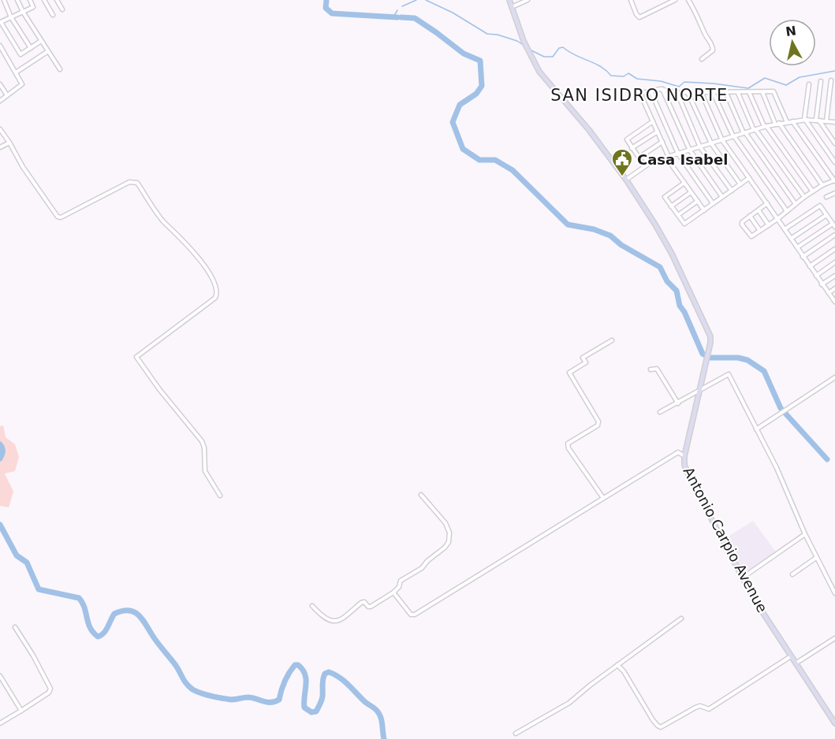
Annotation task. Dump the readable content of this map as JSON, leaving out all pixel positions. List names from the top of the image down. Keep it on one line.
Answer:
{"streets":{"street":["Antonio Carpio Avenue"]},"districts":["SAN ISIDRO NORTE"],"places":{"public building":["Casa Isabel"]},"north":"top"}
